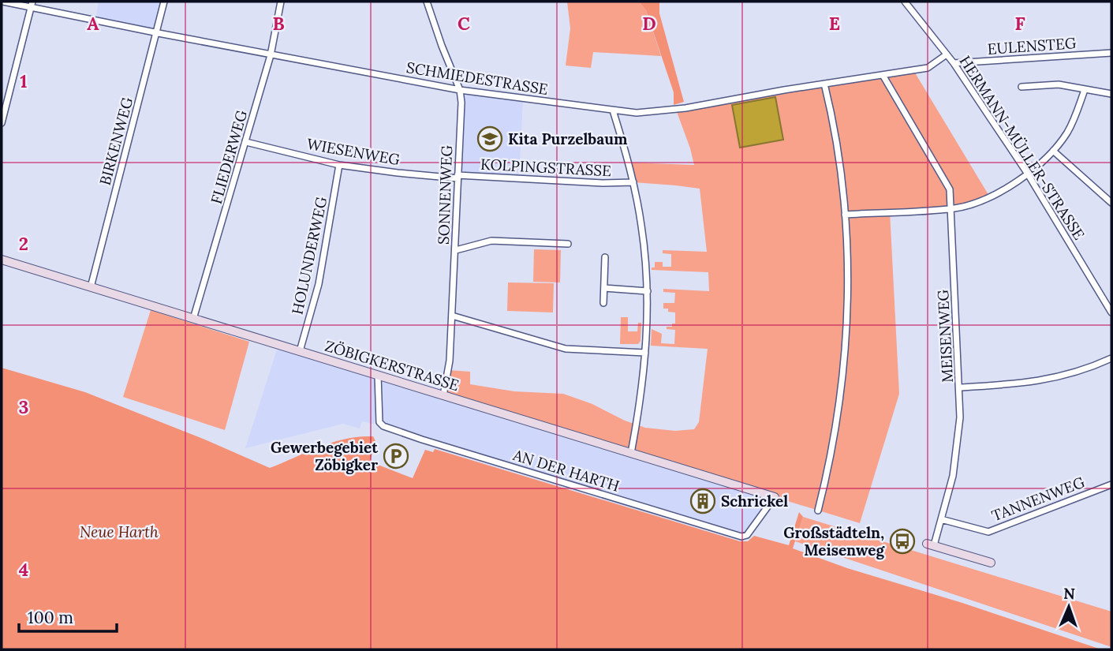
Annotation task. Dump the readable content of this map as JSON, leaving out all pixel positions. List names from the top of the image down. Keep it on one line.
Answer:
{"streets":{"main road":["ZÖBIGKERSTRASSE"],"street":["EULENSTEG","SCHMIEDESTRASSE","BIRKENWEG","HERMANN-MÜLLER-STRASSE","WIESENWEG","FLIEDERWEG","KOLPINGSTRASSE","SONNENWEG","HOLUNDERWEG","MEISENWEG","AN DER HARTH","TANNENWEG"]},"crossings":[["EULENSTEG","HERMANN-MÜLLER-STRASSE"],["SCHMIEDESTRASSE","BIRKENWEG"],["SCHMIEDESTRASSE","HERMANN-MÜLLER-STRASSE"],["SCHMIEDESTRASSE","FLIEDERWEG"],["SCHMIEDESTRASSE","SONNENWEG"],["SCHMIEDESTRASSE","MEISENWEG"],["BIRKENWEG","ZÖBIGKERSTRASSE"],["WIESENWEG","FLIEDERWEG"],["WIESENWEG","KOLPINGSTRASSE"],["WIESENWEG","SONNENWEG"],["WIESENWEG","HOLUNDERWEG"],["FLIEDERWEG","ZÖBIGKERSTRASSE"],["KOLPINGSTRASSE","SONNENWEG"],["SONNENWEG","ZÖBIGKERSTRASSE"],["HOLUNDERWEG","ZÖBIGKERSTRASSE"],["MEISENWEG","TANNENWEG"],["ZÖBIGKERSTRASSE","AN DER HARTH"]],"parks":["Neue Harth"],"places":{"school or university":["Kita Purzelbaum"],"parking":["Gewerbegebiet Zöbigker"],"building":["Schrickel"],"bus stop":["Großstädteln, Meisenweg"]},"scale_bar":"100 m","north":"top","grid":{"columns":["A","B","C","D","E","F"],"rows":["1","2","3","4"]}}
